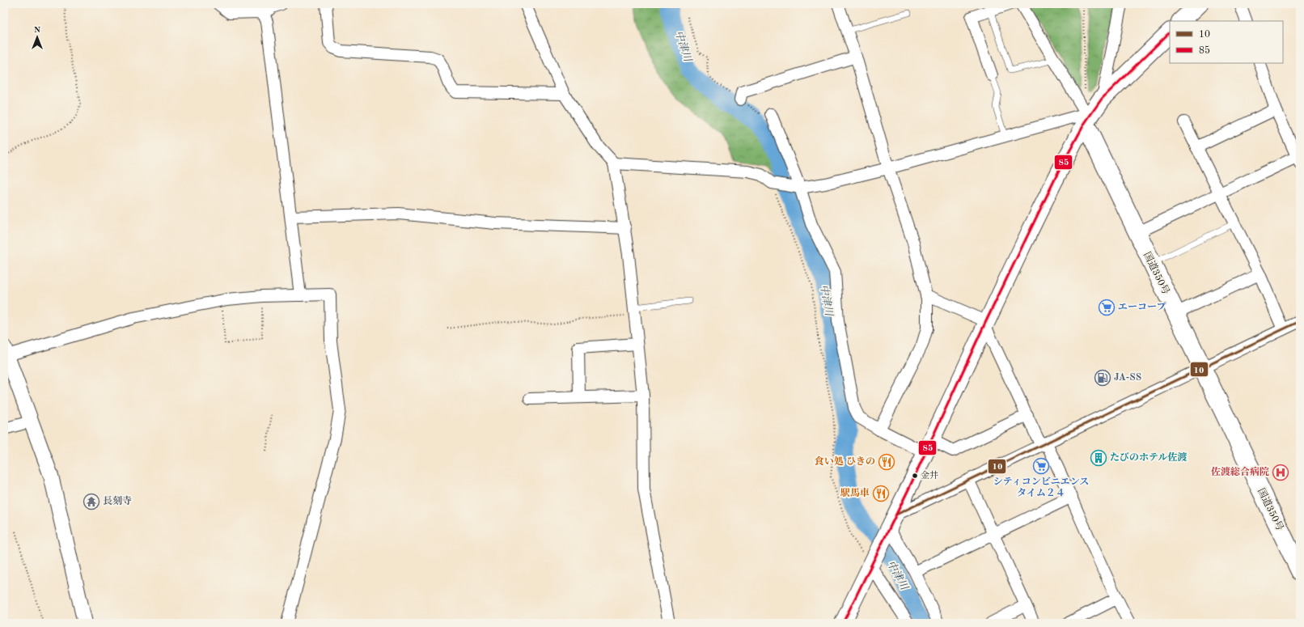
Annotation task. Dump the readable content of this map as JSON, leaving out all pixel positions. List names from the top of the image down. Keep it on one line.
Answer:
{"streets":{"highway":["国道350号"]},"water":["中津川"],"places":{"supermarket":["エーコープ","シティコンビニエンス タイム２４"],"fuel station":["JA-SS"],"building":["たびのホテル佐渡"],"restaurant":["食い処 ひきの","駅馬車"],"hospital":["佐渡総合病院"],"other":["金井"],"temple":["長刻寺"]},"lines":["transit line 85","transit line 10"],"legend":["10","85"],"north":"top"}
